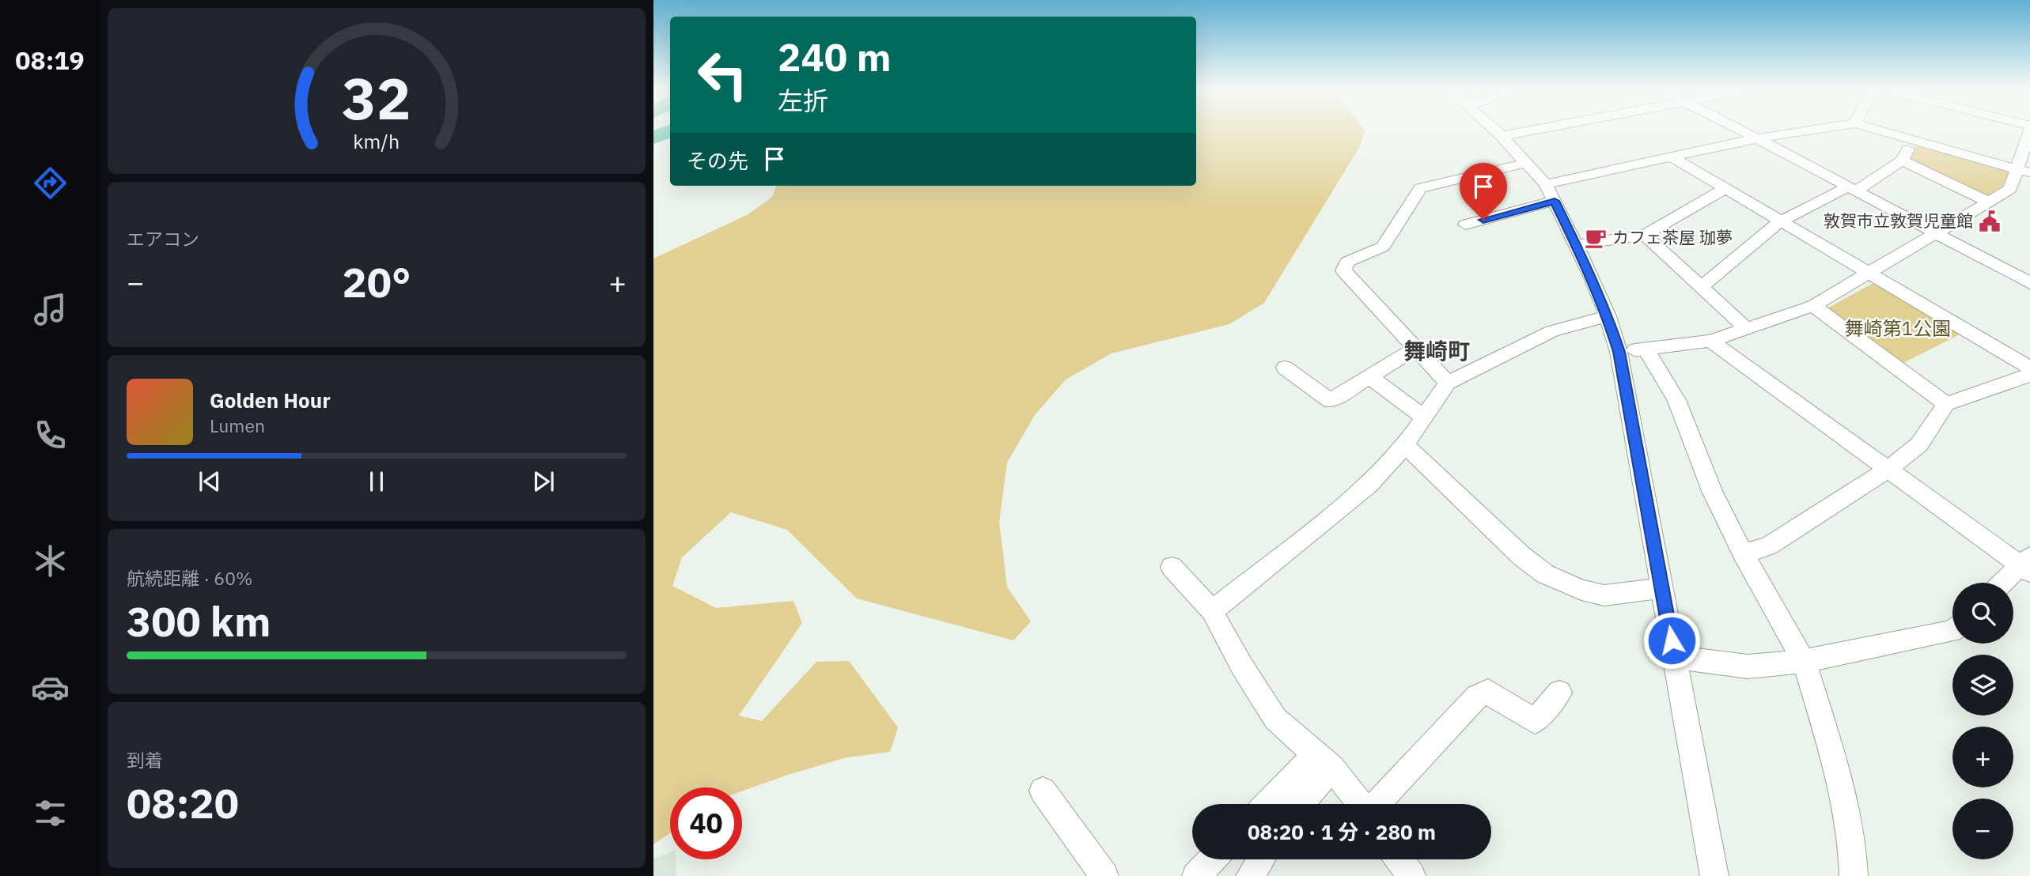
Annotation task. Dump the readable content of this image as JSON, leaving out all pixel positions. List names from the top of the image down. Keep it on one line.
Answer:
{"districts":["舞崎町"],"parks":["舞崎第1公園"],"places":{"public building":["敦賀市立敦賀児童館"],"cafe":["カフェ茶屋 珈夢"]},"page":{"tabs":"08:19","turn":["240 m","左折"],"then":"その先","tile":["エアコン",["航続距離 · 60%","300 km"],["到着","08:20"]],"heat":["−","20°","+"],"song":["Golden Hour","Lumen"],"map_buttons":["+","−"],"limit":"40","trip":"08:20 · 1 分 · 280 m","gauge":["32","km/h"]}}
